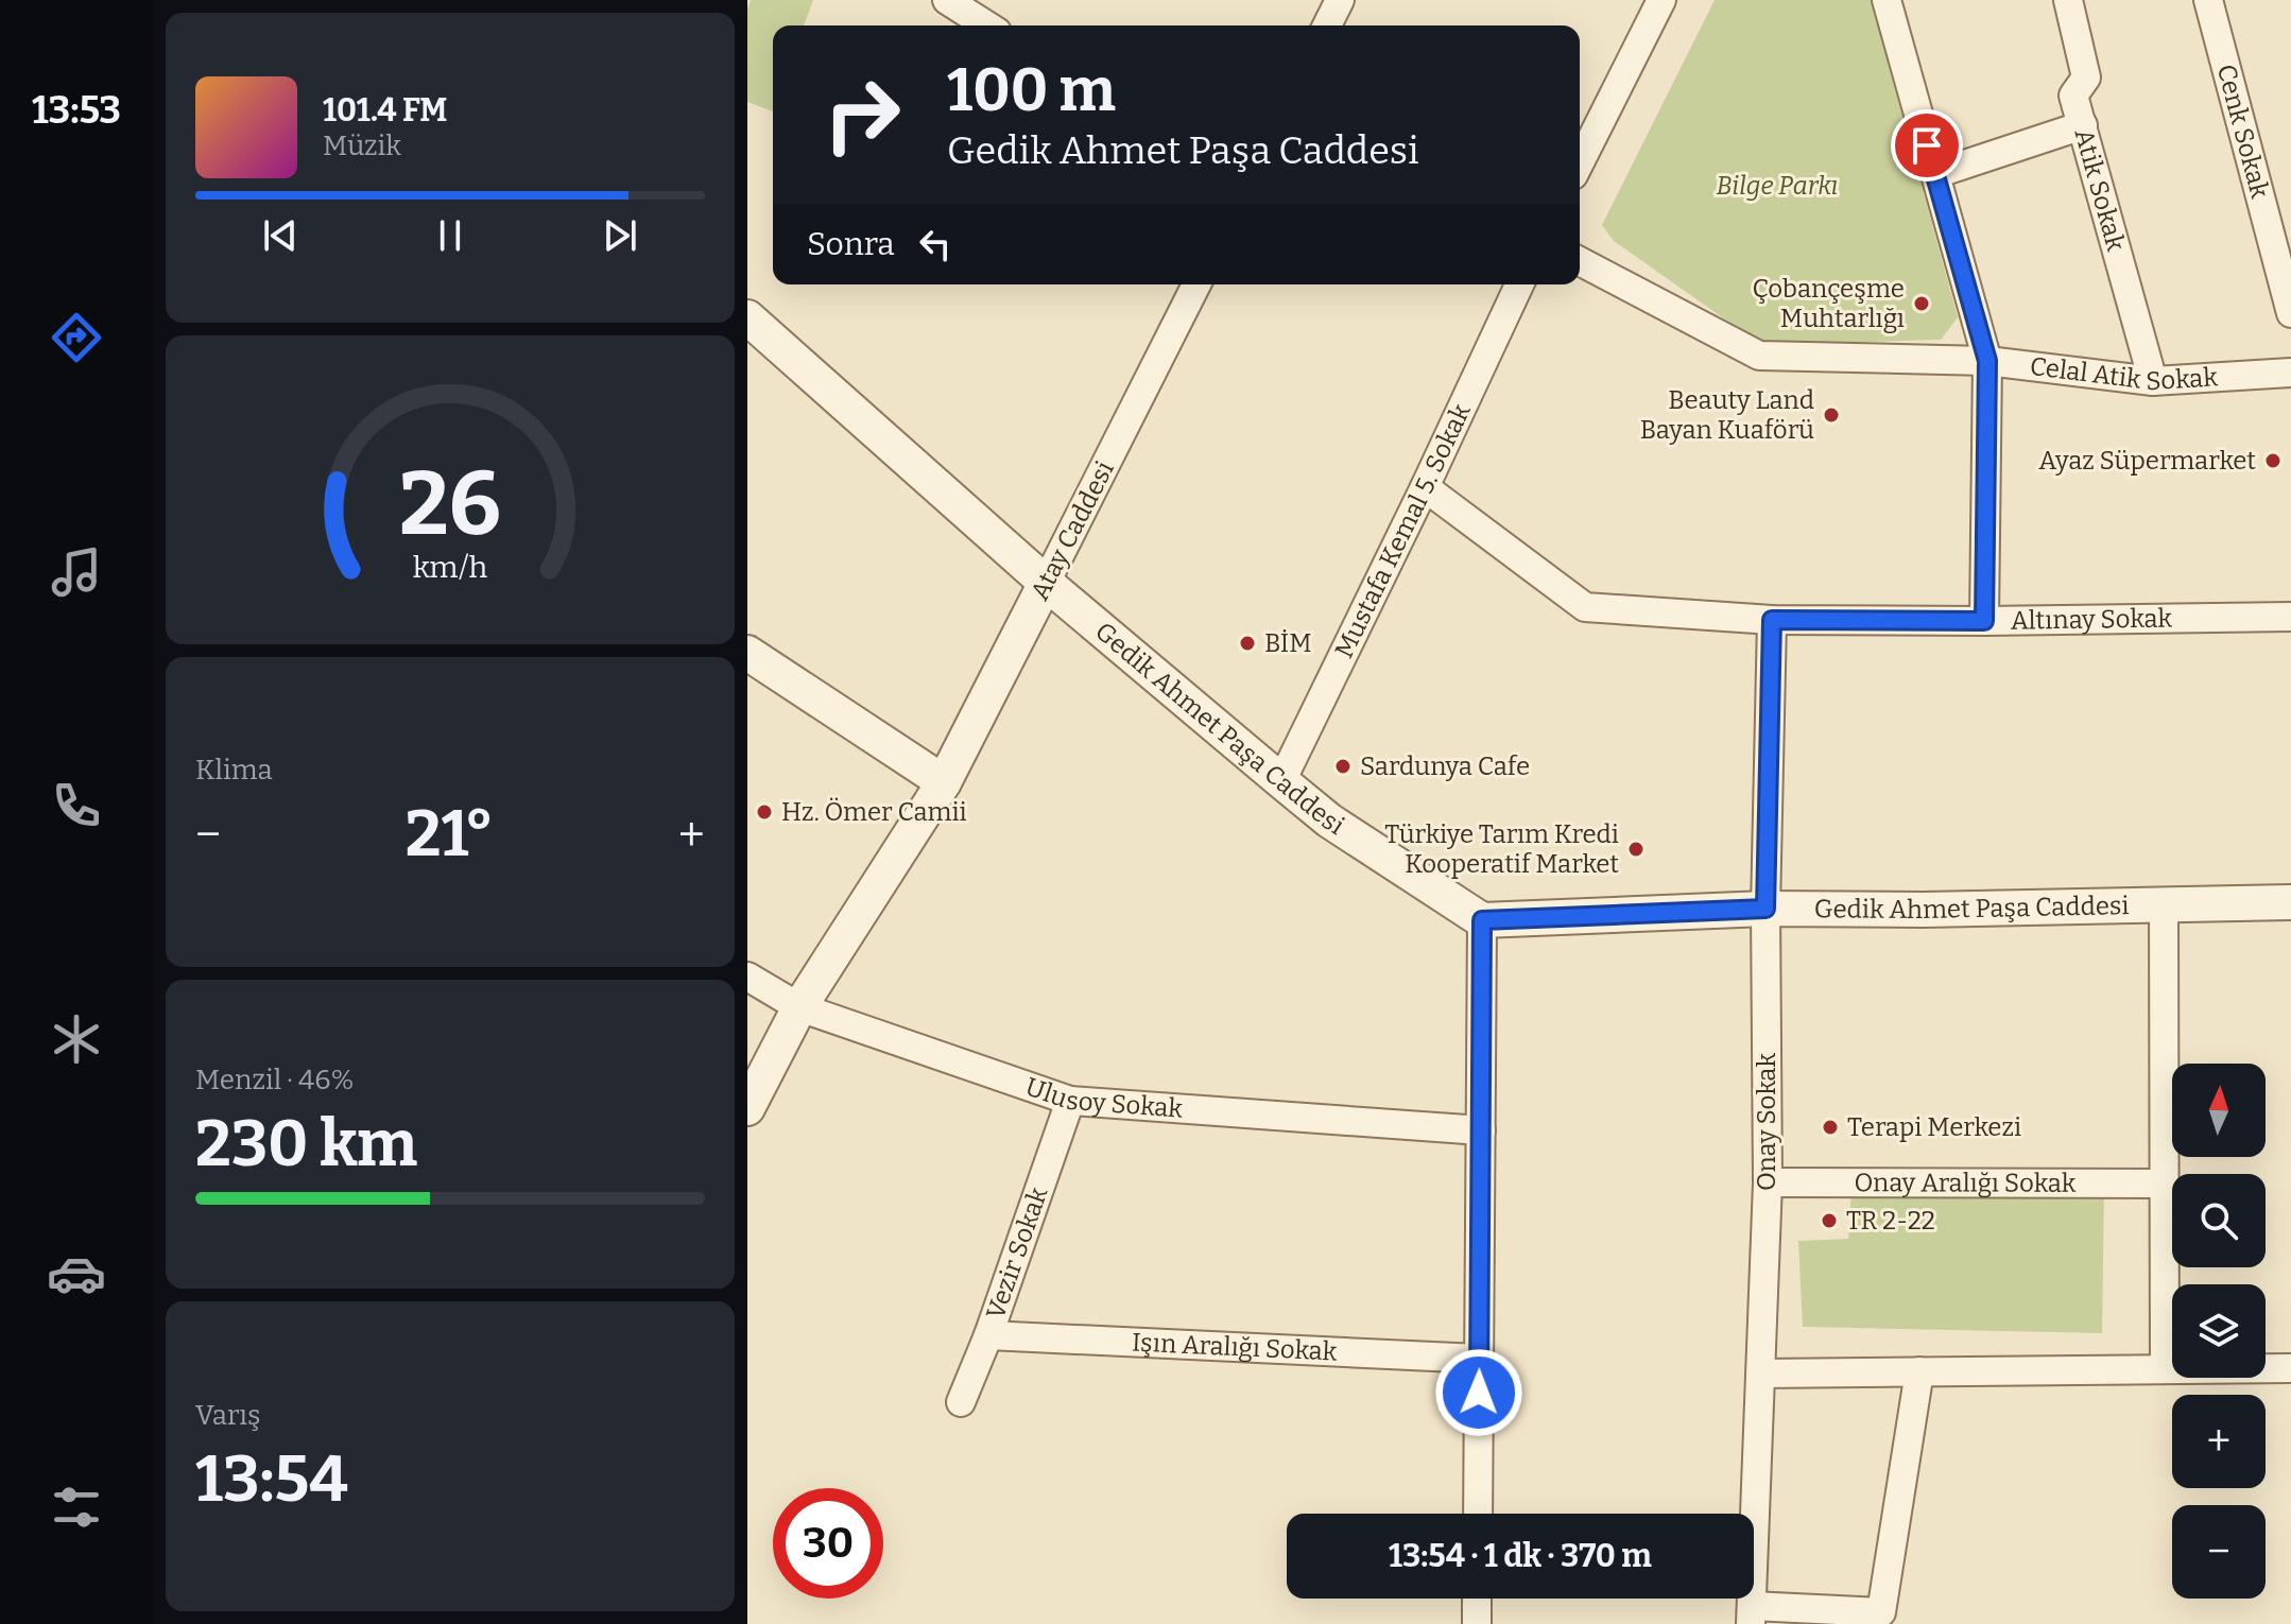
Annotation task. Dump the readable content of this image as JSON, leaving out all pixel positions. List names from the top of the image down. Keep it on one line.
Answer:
{"streets":{"street":["Cenk Sokak","Atik Sokak","Celal Atik Sokak","Atay Caddesi","Mustafa Kemal 5. Sokak","Altınay Sokak","Gedik Ahmet Paşa Caddesi","Ulusoy Sokak","Onay Sokak","Onay Aralığı Sokak","Vezir Sokak","Işın Aralığı Sokak"]},"crossings":[["Atik Sokak","Celal Atik Sokak"],["Atay Caddesi","Gedik Ahmet Paşa Caddesi"],["Atay Caddesi","Ulusoy Sokak"],["Mustafa Kemal 5. Sokak","Altınay Sokak"],["Mustafa Kemal 5. Sokak","Gedik Ahmet Paşa Caddesi"],["Altınay Sokak","Onay Sokak"],["Gedik Ahmet Paşa Caddesi","Onay Sokak"],["Ulusoy Sokak","Vezir Sokak"],["Onay Sokak","Onay Aralığı Sokak"],["Vezir Sokak","Işın Aralığı Sokak"]],"parks":["Bilge Parkı"],"places":["Çobançeşme Muhtarlığı","Beauty Land Bayan Kuaförü","Ayaz Süpermarket","BİM","Sardunya Cafe","Hz. Ömer Camii","Türkiye Tarım Kredi Kooperatif Market","Terapi Merkezi","TR 2-22"],"north":"top","page":{"tabs":"13:53","turn":["100 m","Gedik Ahmet Paşa Caddesi"],"song":["101.4 FM","Müzik"],"then":"Sonra","tile":["Klima",["Menzil · 46%","230 km"],["Varış","13:54"]],"heat":["−","21°","+"],"map_buttons":["+","−"],"limit":"30","trip":"13:54 · 1 dk · 370 m","gauge":["26","km/h"]}}
